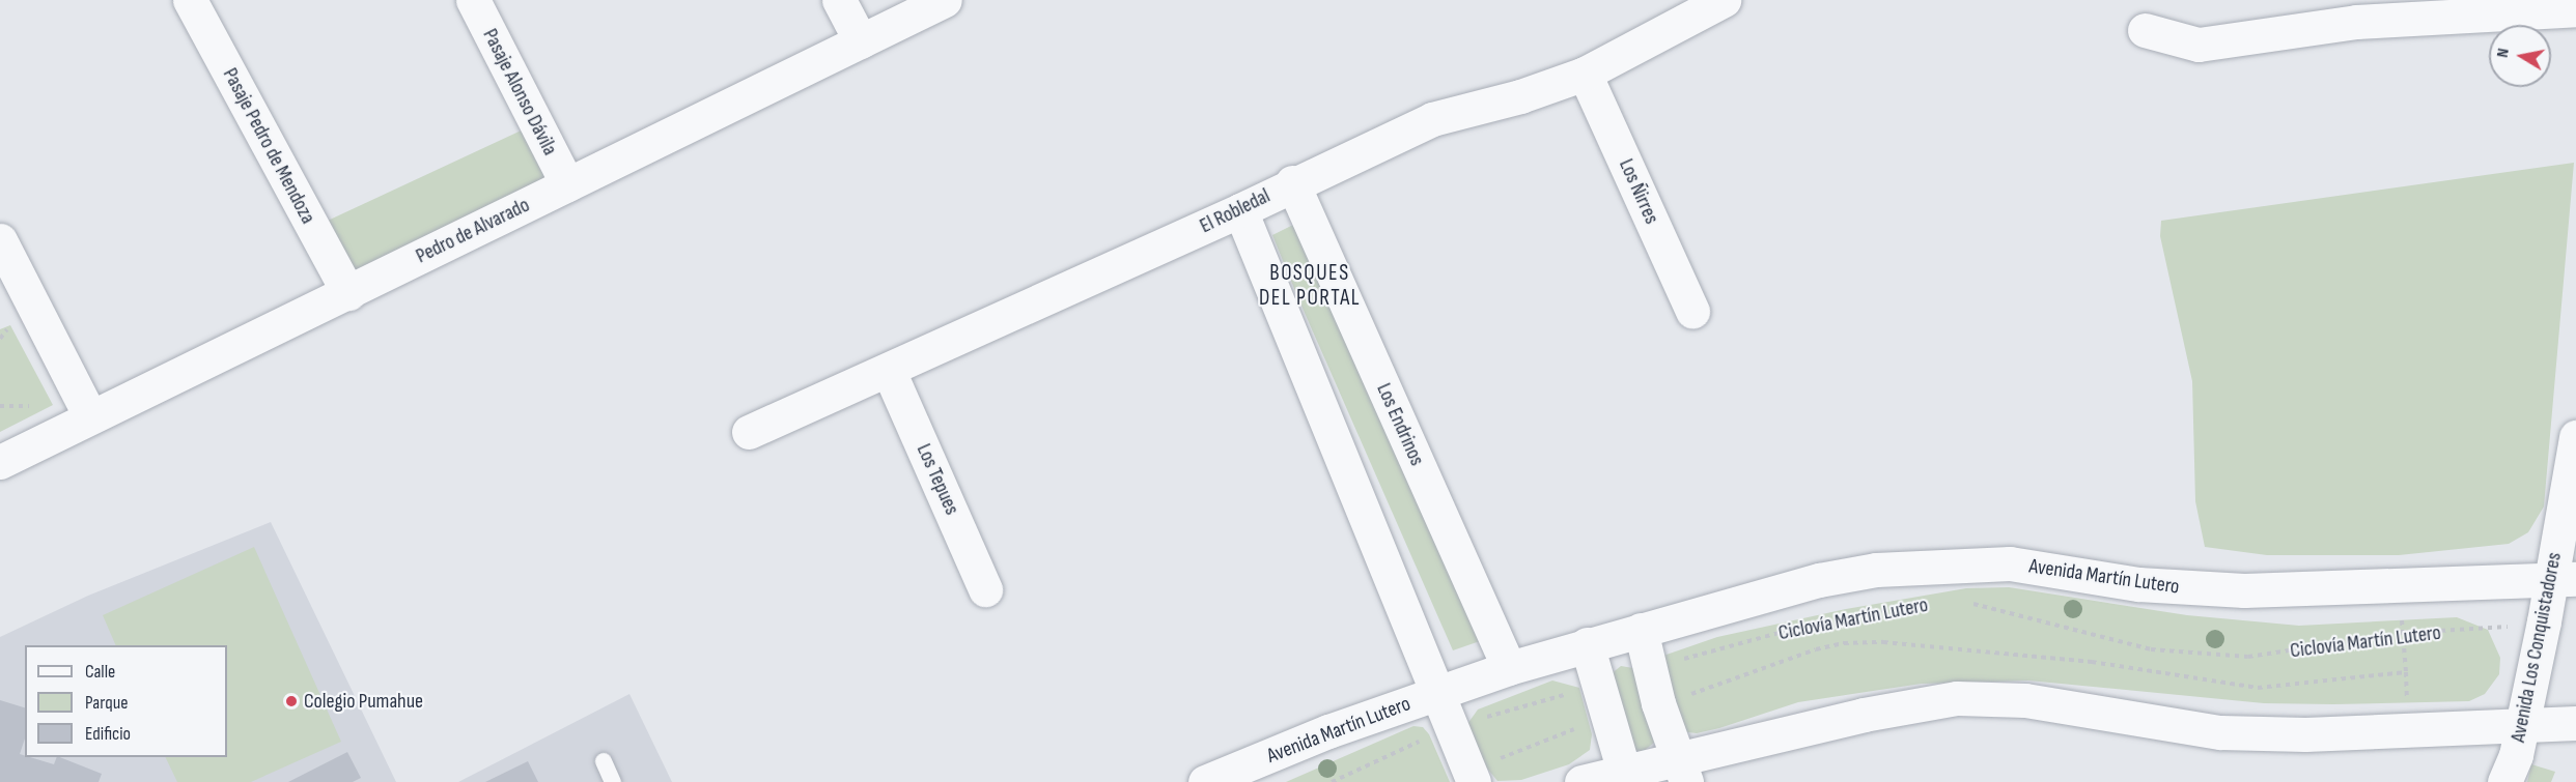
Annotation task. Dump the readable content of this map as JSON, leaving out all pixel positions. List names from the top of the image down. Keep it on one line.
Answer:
{"streets":{"street":["Pasaje Alonso Dávila","Pasaje Pedro de Mendoza","Los Ñirres","El Robledal","Pedro de Alvarado","Los Endrinos","Los Tepues","Avenida Martín Lutero","Avenida Los Conquistadores"],"path":["Ciclovía Martín Lutero"]},"crossings":[["Pasaje Alonso Dávila","Pedro de Alvarado"],["Pasaje Pedro de Mendoza","Pedro de Alvarado"],["Los Ñirres","El Robledal"],["El Robledal","Los Endrinos"],["El Robledal","Los Tepues"],["Los Endrinos","Avenida Martín Lutero"],["Avenida Martín Lutero","Avenida Los Conquistadores"],["Ciclovía Martín Lutero","Avenida Los Conquistadores"]],"districts":["BOSQUES DEL PORTAL"],"places":["Colegio Pumahue"],"legend":["Calle","Parque","Edificio"],"north":"left"}
